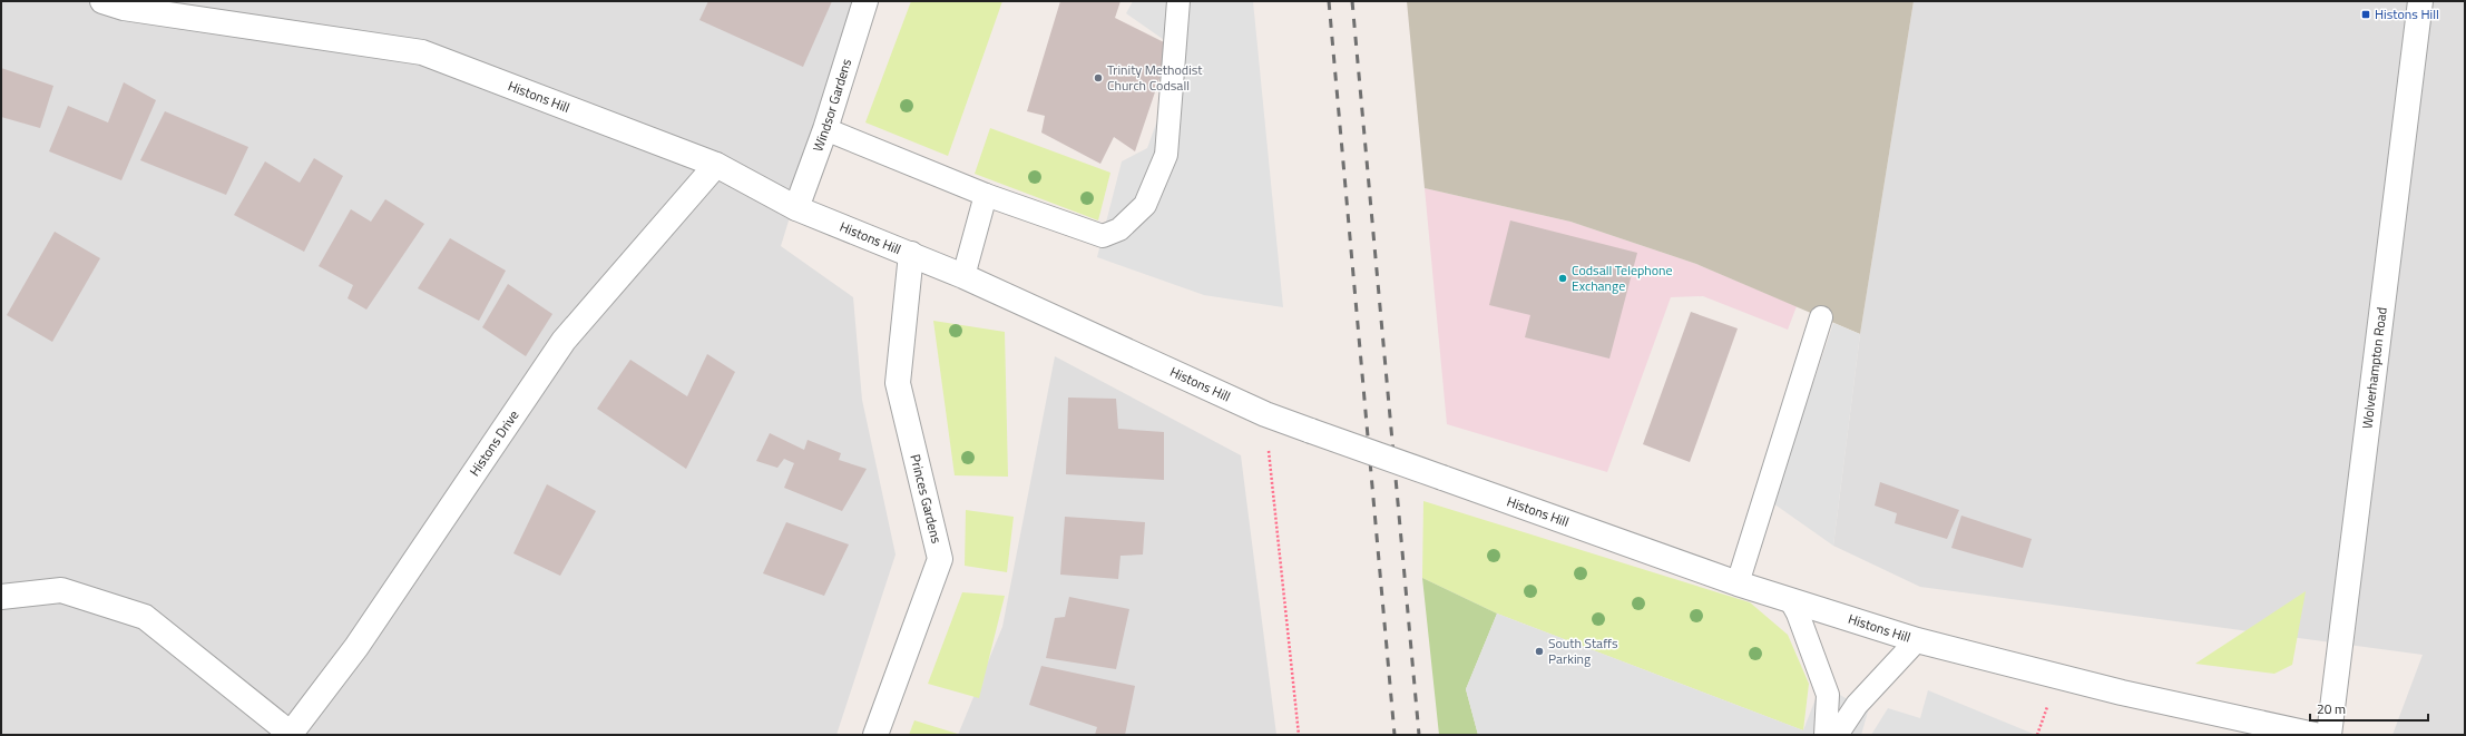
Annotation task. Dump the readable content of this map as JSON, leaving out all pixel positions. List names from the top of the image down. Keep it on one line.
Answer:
{"streets":{"street":["Histons Hill","Windsor Gardens","Wolverhampton Road","Histons Drive","Princes Gardens"]},"crossings":[["Histons Hill","Windsor Gardens"],["Histons Hill","Histons Drive"],["Histons Hill","Princes Gardens"]],"places":{"transit":["Histons Hill"],"other":["Trinity Methodist Church Codsall","Codsall Telephone Exchange","South Staffs Parking"]},"scale_bar":"20 m"}
